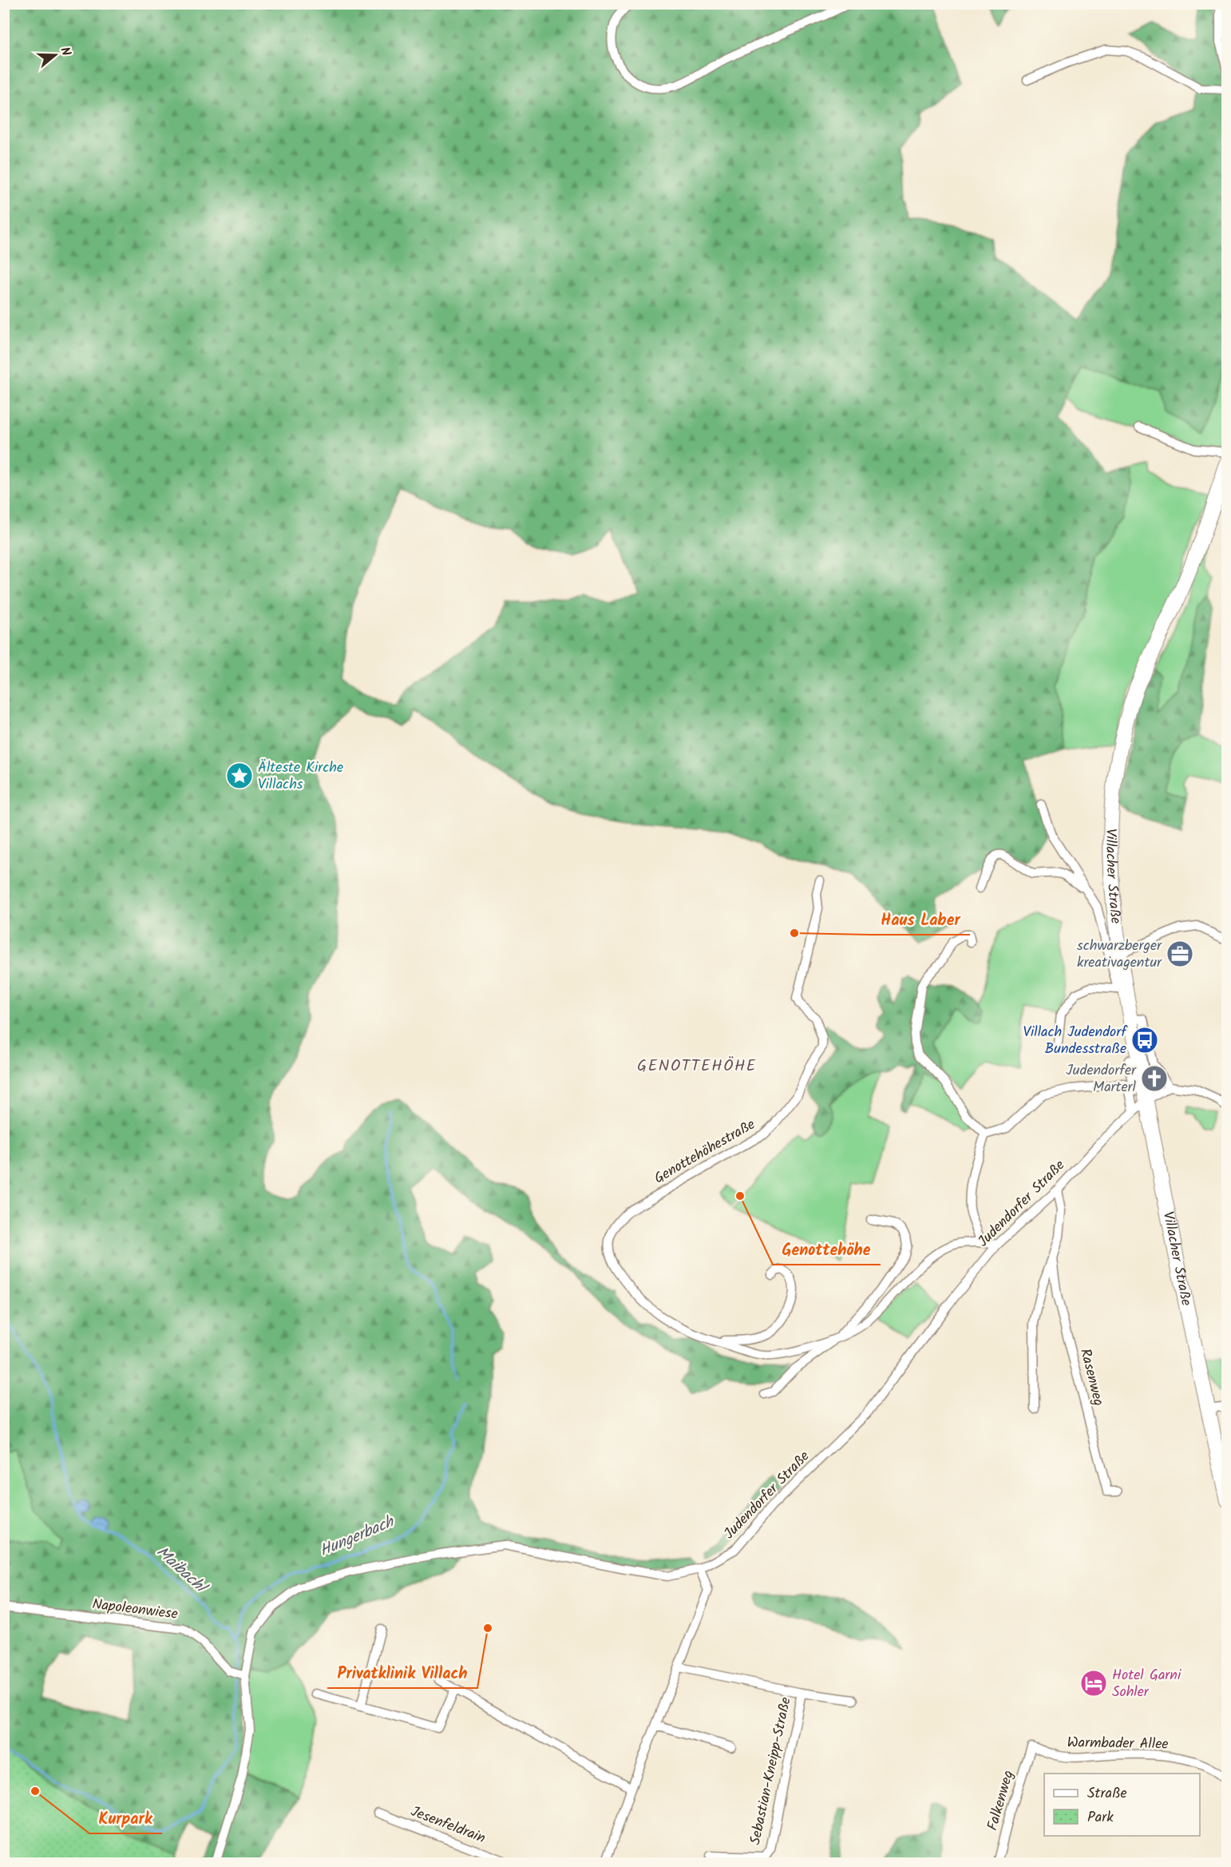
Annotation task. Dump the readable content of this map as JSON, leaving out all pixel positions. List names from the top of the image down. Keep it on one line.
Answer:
{"streets":{"main road":["Villacher Straße"],"street":["Genottehöhestraße","Judendorfer Straße","Rasenweg","Napoleonwiese","Warmbader Allee","Sebastian-Kneipp-Straße","Falkenweg","Jesenfeldrain"]},"crossings":[["Villacher Straße","Judendorfer Straße"],["Genottehöhestraße","Judendorfer Straße"],["Judendorfer Straße","Rasenweg"],["Judendorfer Straße","Napoleonwiese"],["Warmbader Allee","Falkenweg"]],"districts":["GENOTTEHÖHE"],"water":["Hungerbach","Maibachl"],"places":{"place":["Älteste Kirche Villachs"],"other":["Haus Laber","Genottehöhe","Privatklinik Villach","Kurpark"],"office":["schwarzberger kreativagentur"],"bus stop":["Villach Judendorf Bundesstraße"],"church":["Judendorfer Marterl"],"hotel":["Hotel Garni Sohler"]},"legend":["Straße","Park"],"north":"right"}
